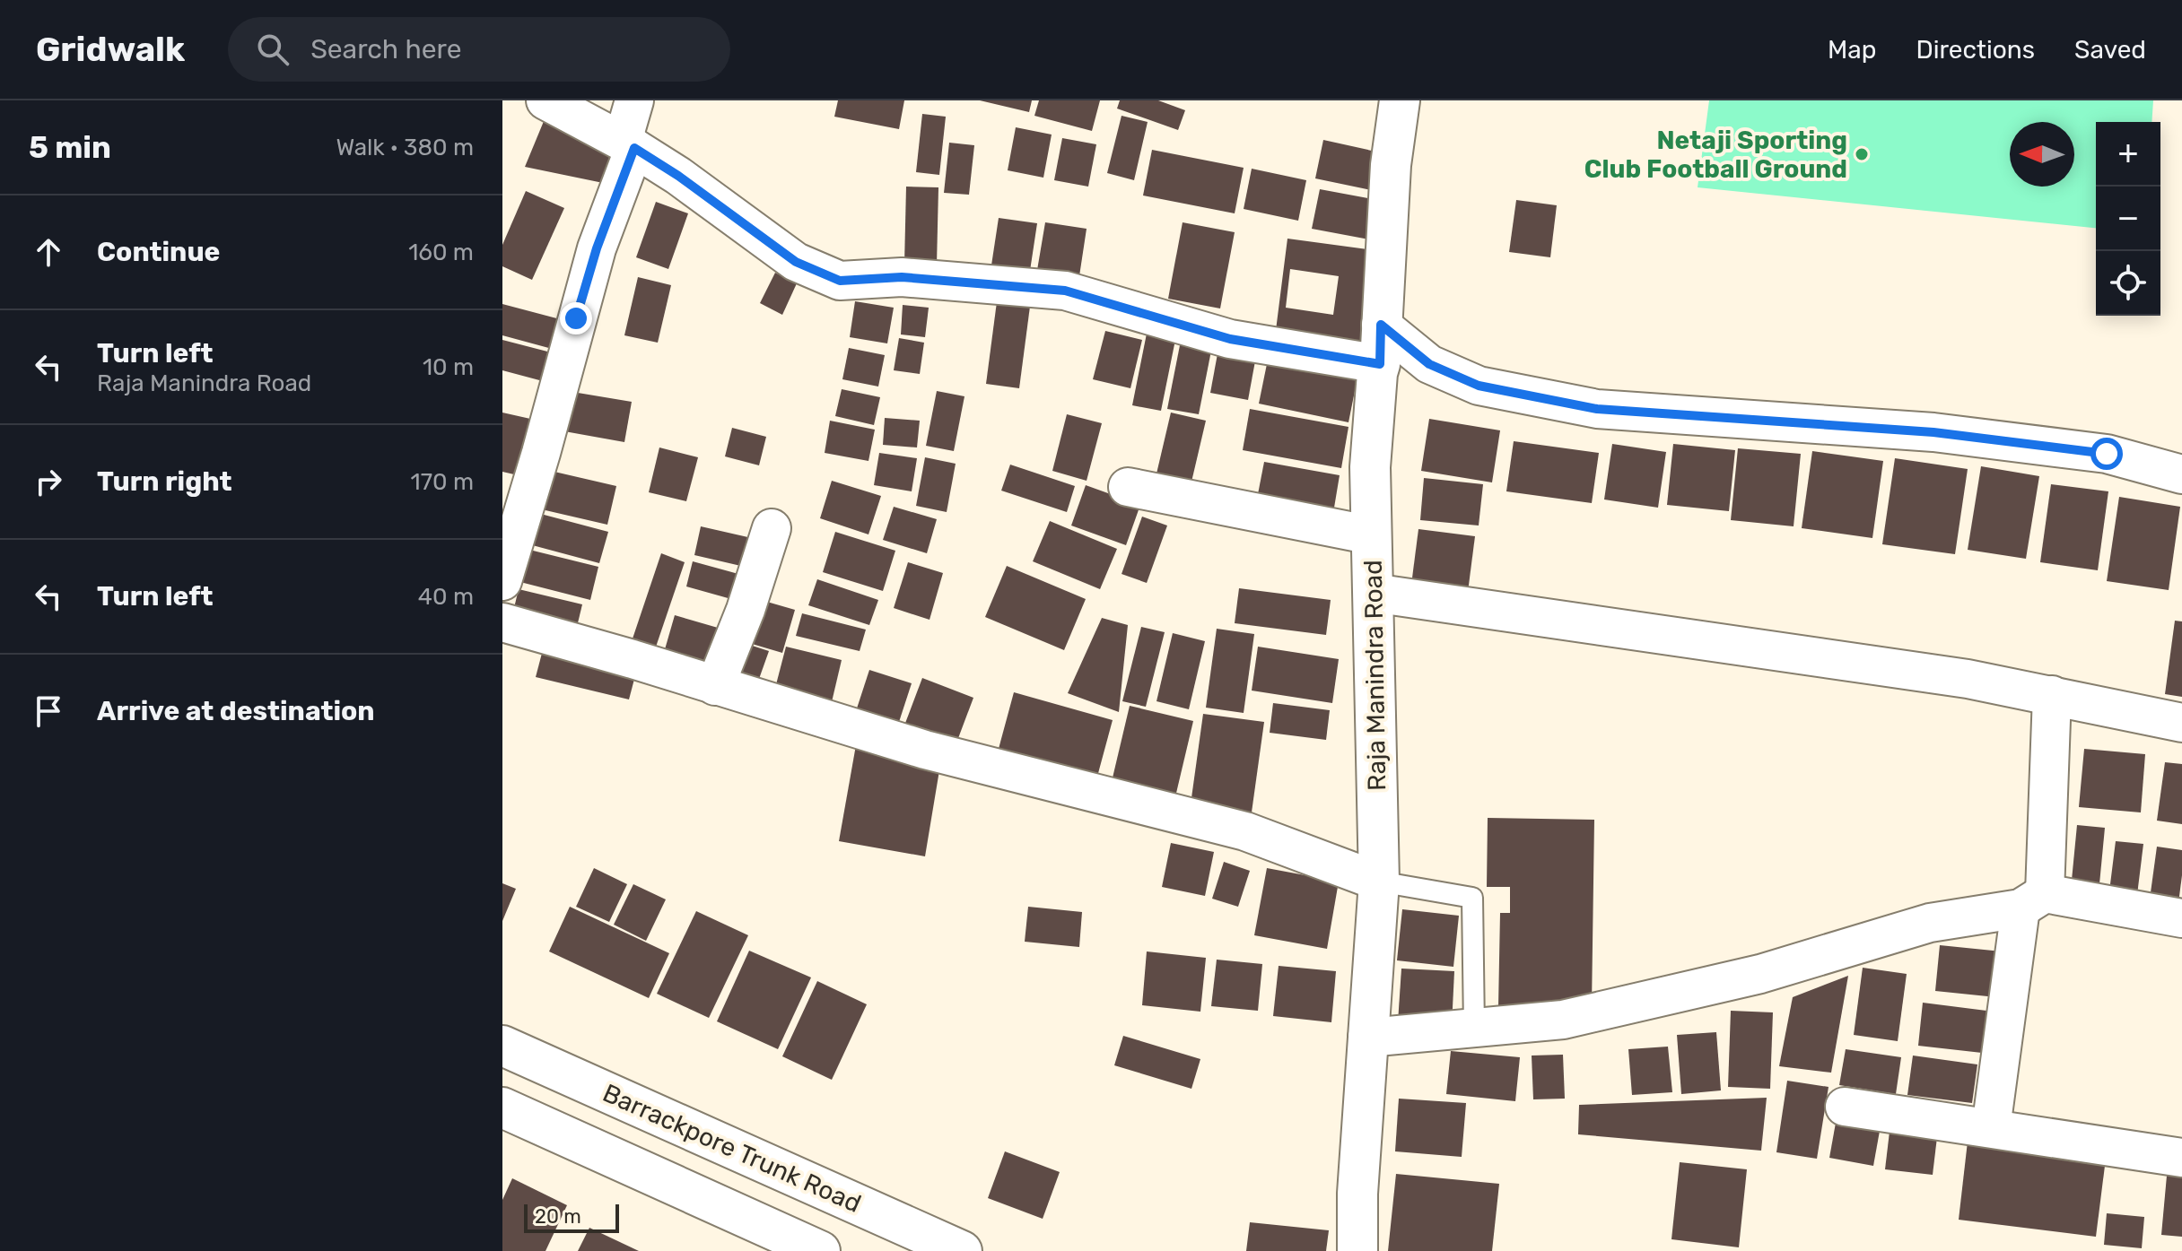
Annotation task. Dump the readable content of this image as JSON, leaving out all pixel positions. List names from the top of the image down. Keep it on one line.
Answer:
{"streets":{"street":["Raja Manindra Road","Barrackpore Trunk Road"]},"places":["Netaji Sporting Club Football Ground"],"scale_bar":"20 m","north":"left","page":{"header":"Gridwalk","search":"Search here","nav":["Map","Directions","Saved"],"heading":["5 min","Walk · 380 m"],"map_buttons":["+","−"],"list":[["Continue","160 m"],["Turn left","Raja Manindra Road","10 m"],["Turn right","170 m"],["Turn left","40 m"],"Arrive at destination"],"scale":"20 m"}}
